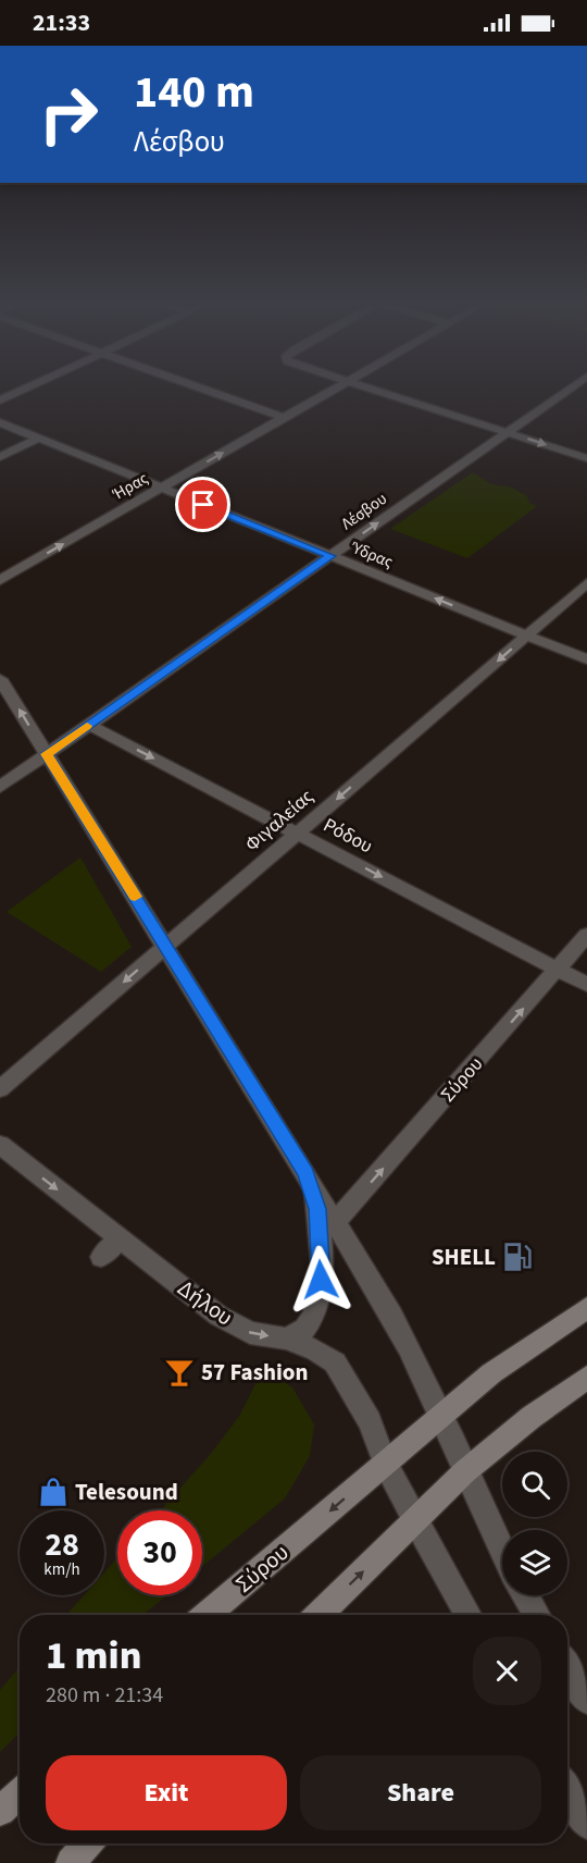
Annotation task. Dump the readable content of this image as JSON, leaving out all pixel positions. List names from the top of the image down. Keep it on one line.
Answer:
{"streets":{"main road":["Σύρου"],"street":["Ήρας","Λέσβου","Ύδρας","Φιγαλείας","Ρόδου","Δήλου"]},"crossings":[["Ήρας","Ύδρας"],["Λέσβου","Ύδρας"],["Λέσβου","Ρόδου"],["Ύδρας","Φιγαλείας"],["Φιγαλείας","Ρόδου"],["Ρόδου","Σύρου"],["Σύρου","Δήλου"]],"one_way":["Ήρας","Φιγαλείας","Ρόδου","Δήλου"],"places":{"fuel station":["SHELL"],"bar":["57 Fashion"],"shop":["Telesound"]},"page":{"status":"21:33","turn":["140 m","Λέσβου"],"speed":"28 km/h","limit":"30","heading":["1 min","280 m · 21:34"],"buttons":["Exit","Share"]}}
